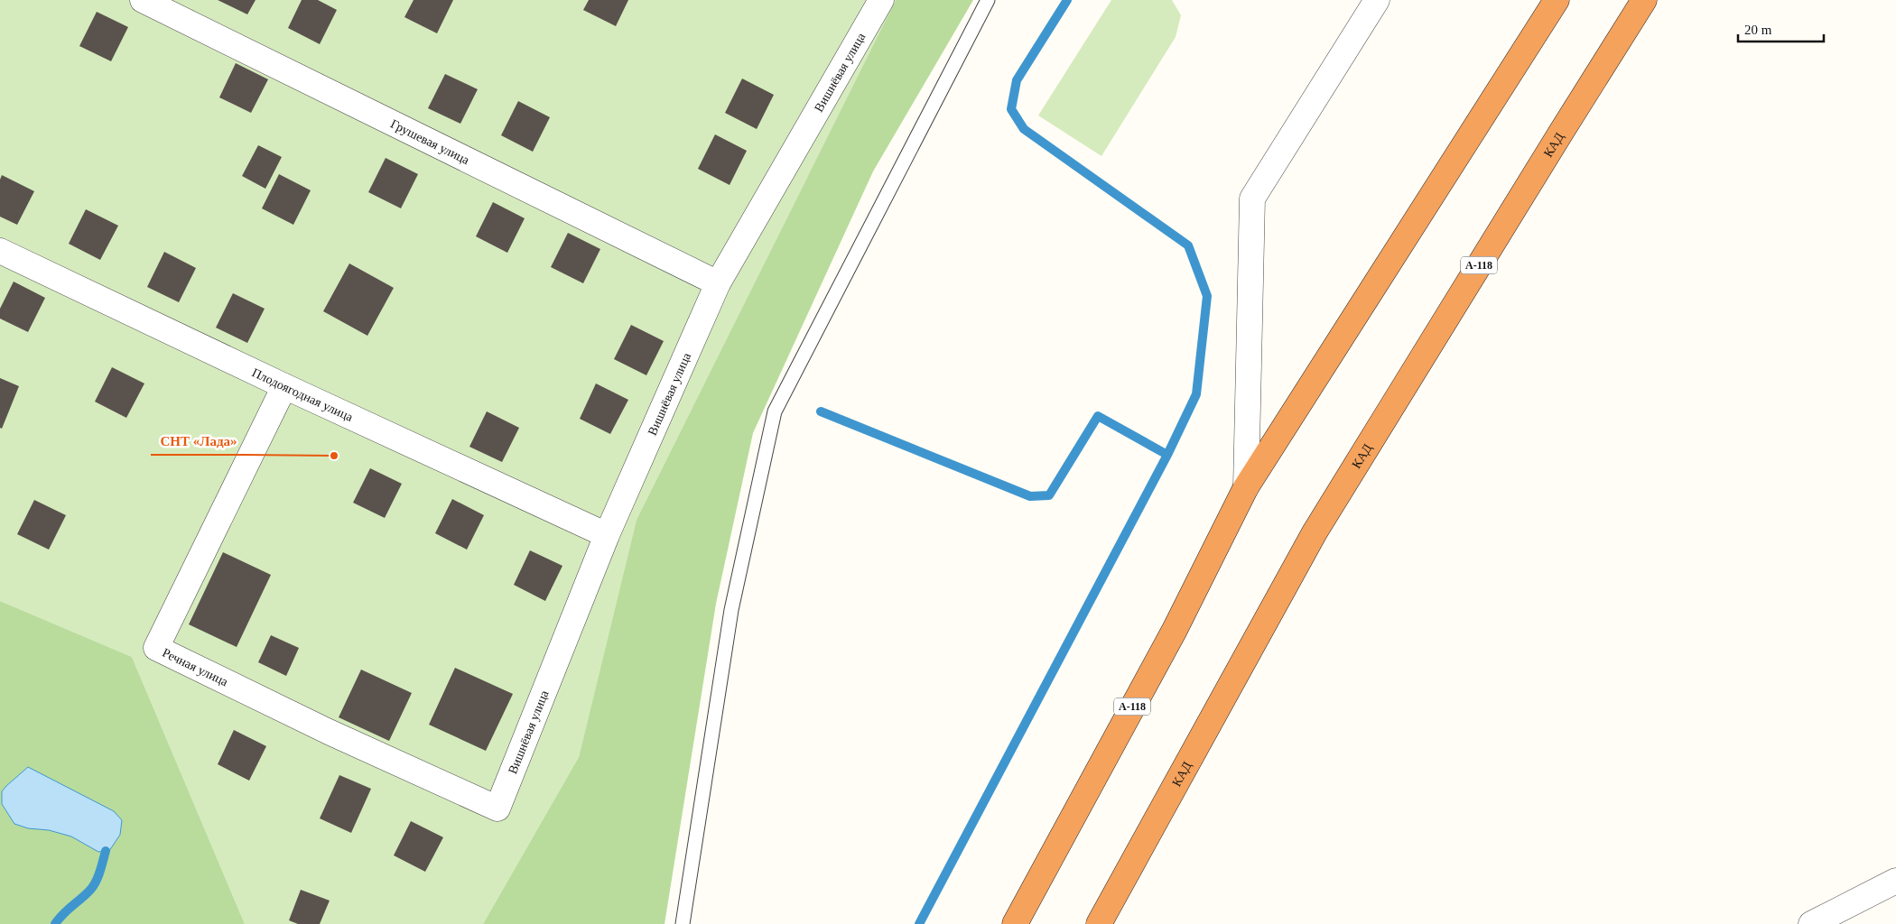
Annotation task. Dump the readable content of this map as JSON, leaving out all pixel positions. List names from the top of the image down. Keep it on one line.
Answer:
{"streets":{"highway":["КАД","А-118"],"street":["Вишнёвая улица","Грушевая улица","Плодоягодная улица","Речная улица"]},"crossings":[["Вишнёвая улица","Грушевая улица"],["Вишнёвая улица","Плодоягодная улица"],["Вишнёвая улица","Речная улица"],["Плодоягодная улица","Речная улица"]],"places":["СНТ «Лада»"],"scale_bar":"20 m"}
